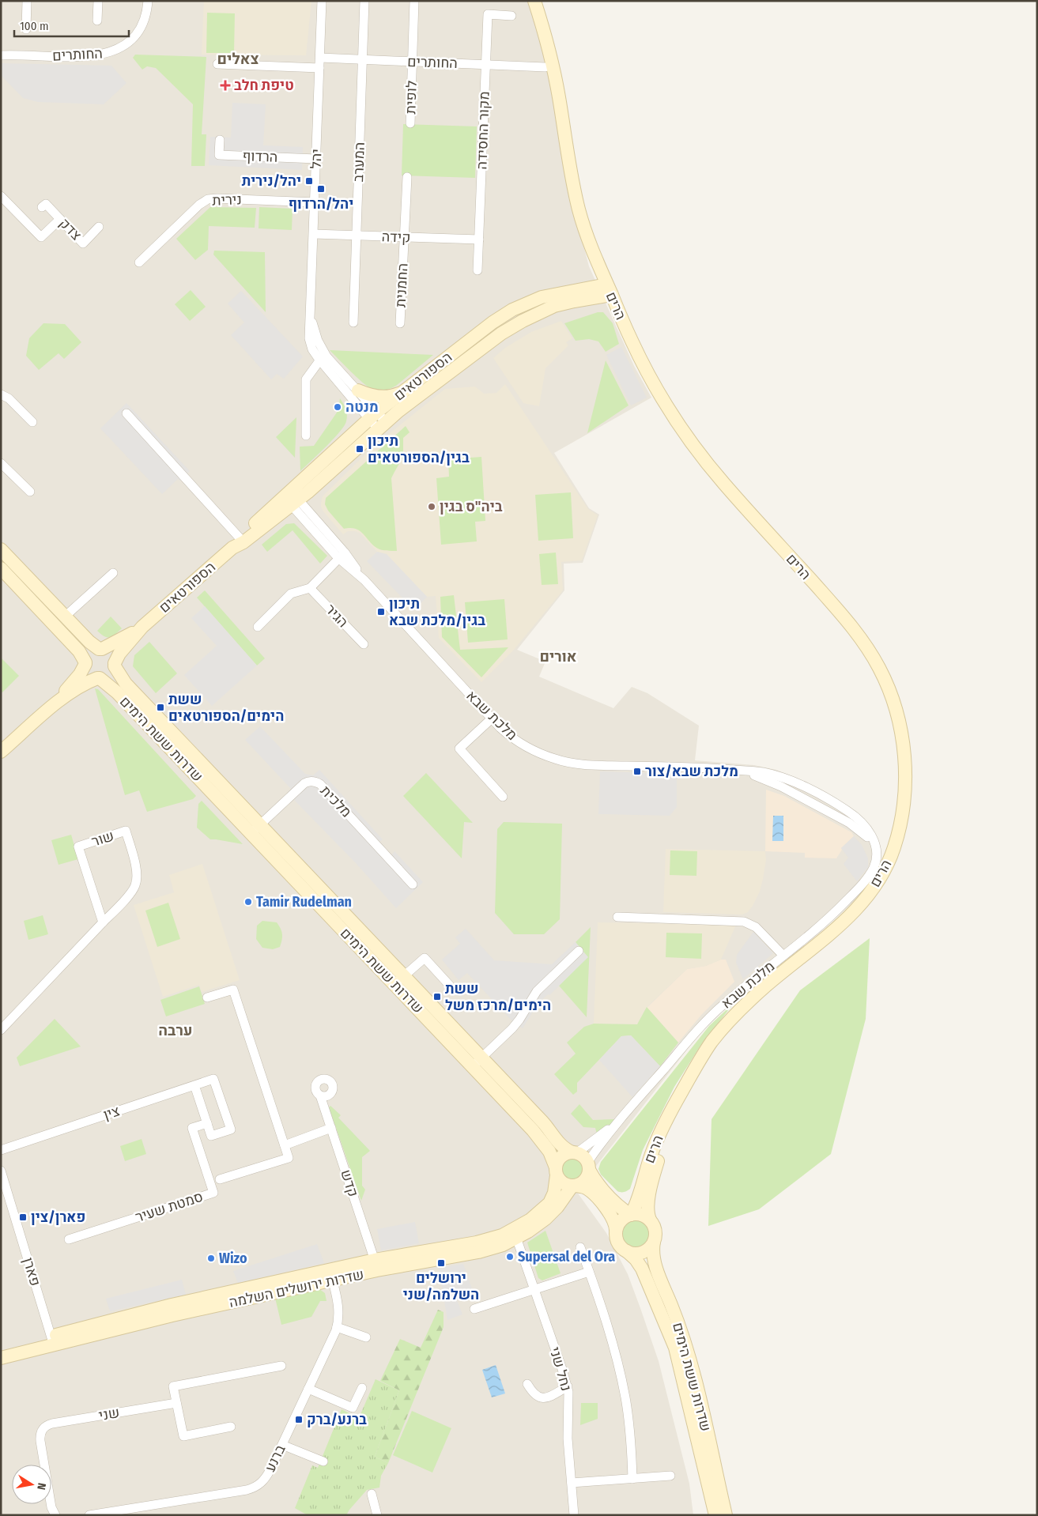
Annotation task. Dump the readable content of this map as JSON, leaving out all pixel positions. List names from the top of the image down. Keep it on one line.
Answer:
{"streets":{"main road":["הרים","הספורטאים","שדרות ששת הימים","שדרות ירושלים השלמה"],"street":["החותרים","לופית","מקור החסידה","הרדוף","יהל","המערב","נירית","צדק","קידה","החמנית","הגיר","מלכת שבא","מלכית","שור","צין","קדש","סמטת שעיר","פארן","נחל שני","שני","ברנע"]},"crossings":[["החותרים","לופית"],["החותרים","מקור החסידה"],["החותרים","יהל"],["החותרים","המערב"],["מקור החסידה","קידה"],["הרדוף","יהל"],["יהל","נירית"],["יהל","קידה"],["יהל","הספורטאים"],["המערב","קידה"],["קידה","החמנית"],["הרים","הספורטאים"],["הרים","שדרות ששת הימים"],["הספורטאים","מלכת שבא"],["הספורטאים","שדרות ששת הימים"],["מלכת שבא","שדרות ששת הימים"],["מלכת שבא","שדרות ירושלים השלמה"],["שדרות ששת הימים","מלכית"],["שדרות ששת הימים","שדרות ירושלים השלמה"],["צין","סמטת שעיר"],["קדש","שדרות ירושלים השלמה"],["פארן","שדרות ירושלים השלמה"],["שדרות ירושלים השלמה","נחל שני"],["שדרות ירושלים השלמה","ברנע"]],"districts":["צאלים","אורים","ערבה"],"places":{"health":["טיפת חלב"],"transit":["יהל/נירית","יהל/הרדוף","תיכון בגין/הספורטאים","תיכון בגין/מלכת שבא","ששת הימים/הספורטאים","מלכת שבא/צור","ששת הימים/מרכז משל","פארן/צין","ירושלים השלמה/שני","ברנע/ברק"],"other":["מנטה","ביה\"ס בגין","Tamir Rudelman","Supersal del Ora","Wizo"]},"scale_bar":"100 m","north":"right"}
